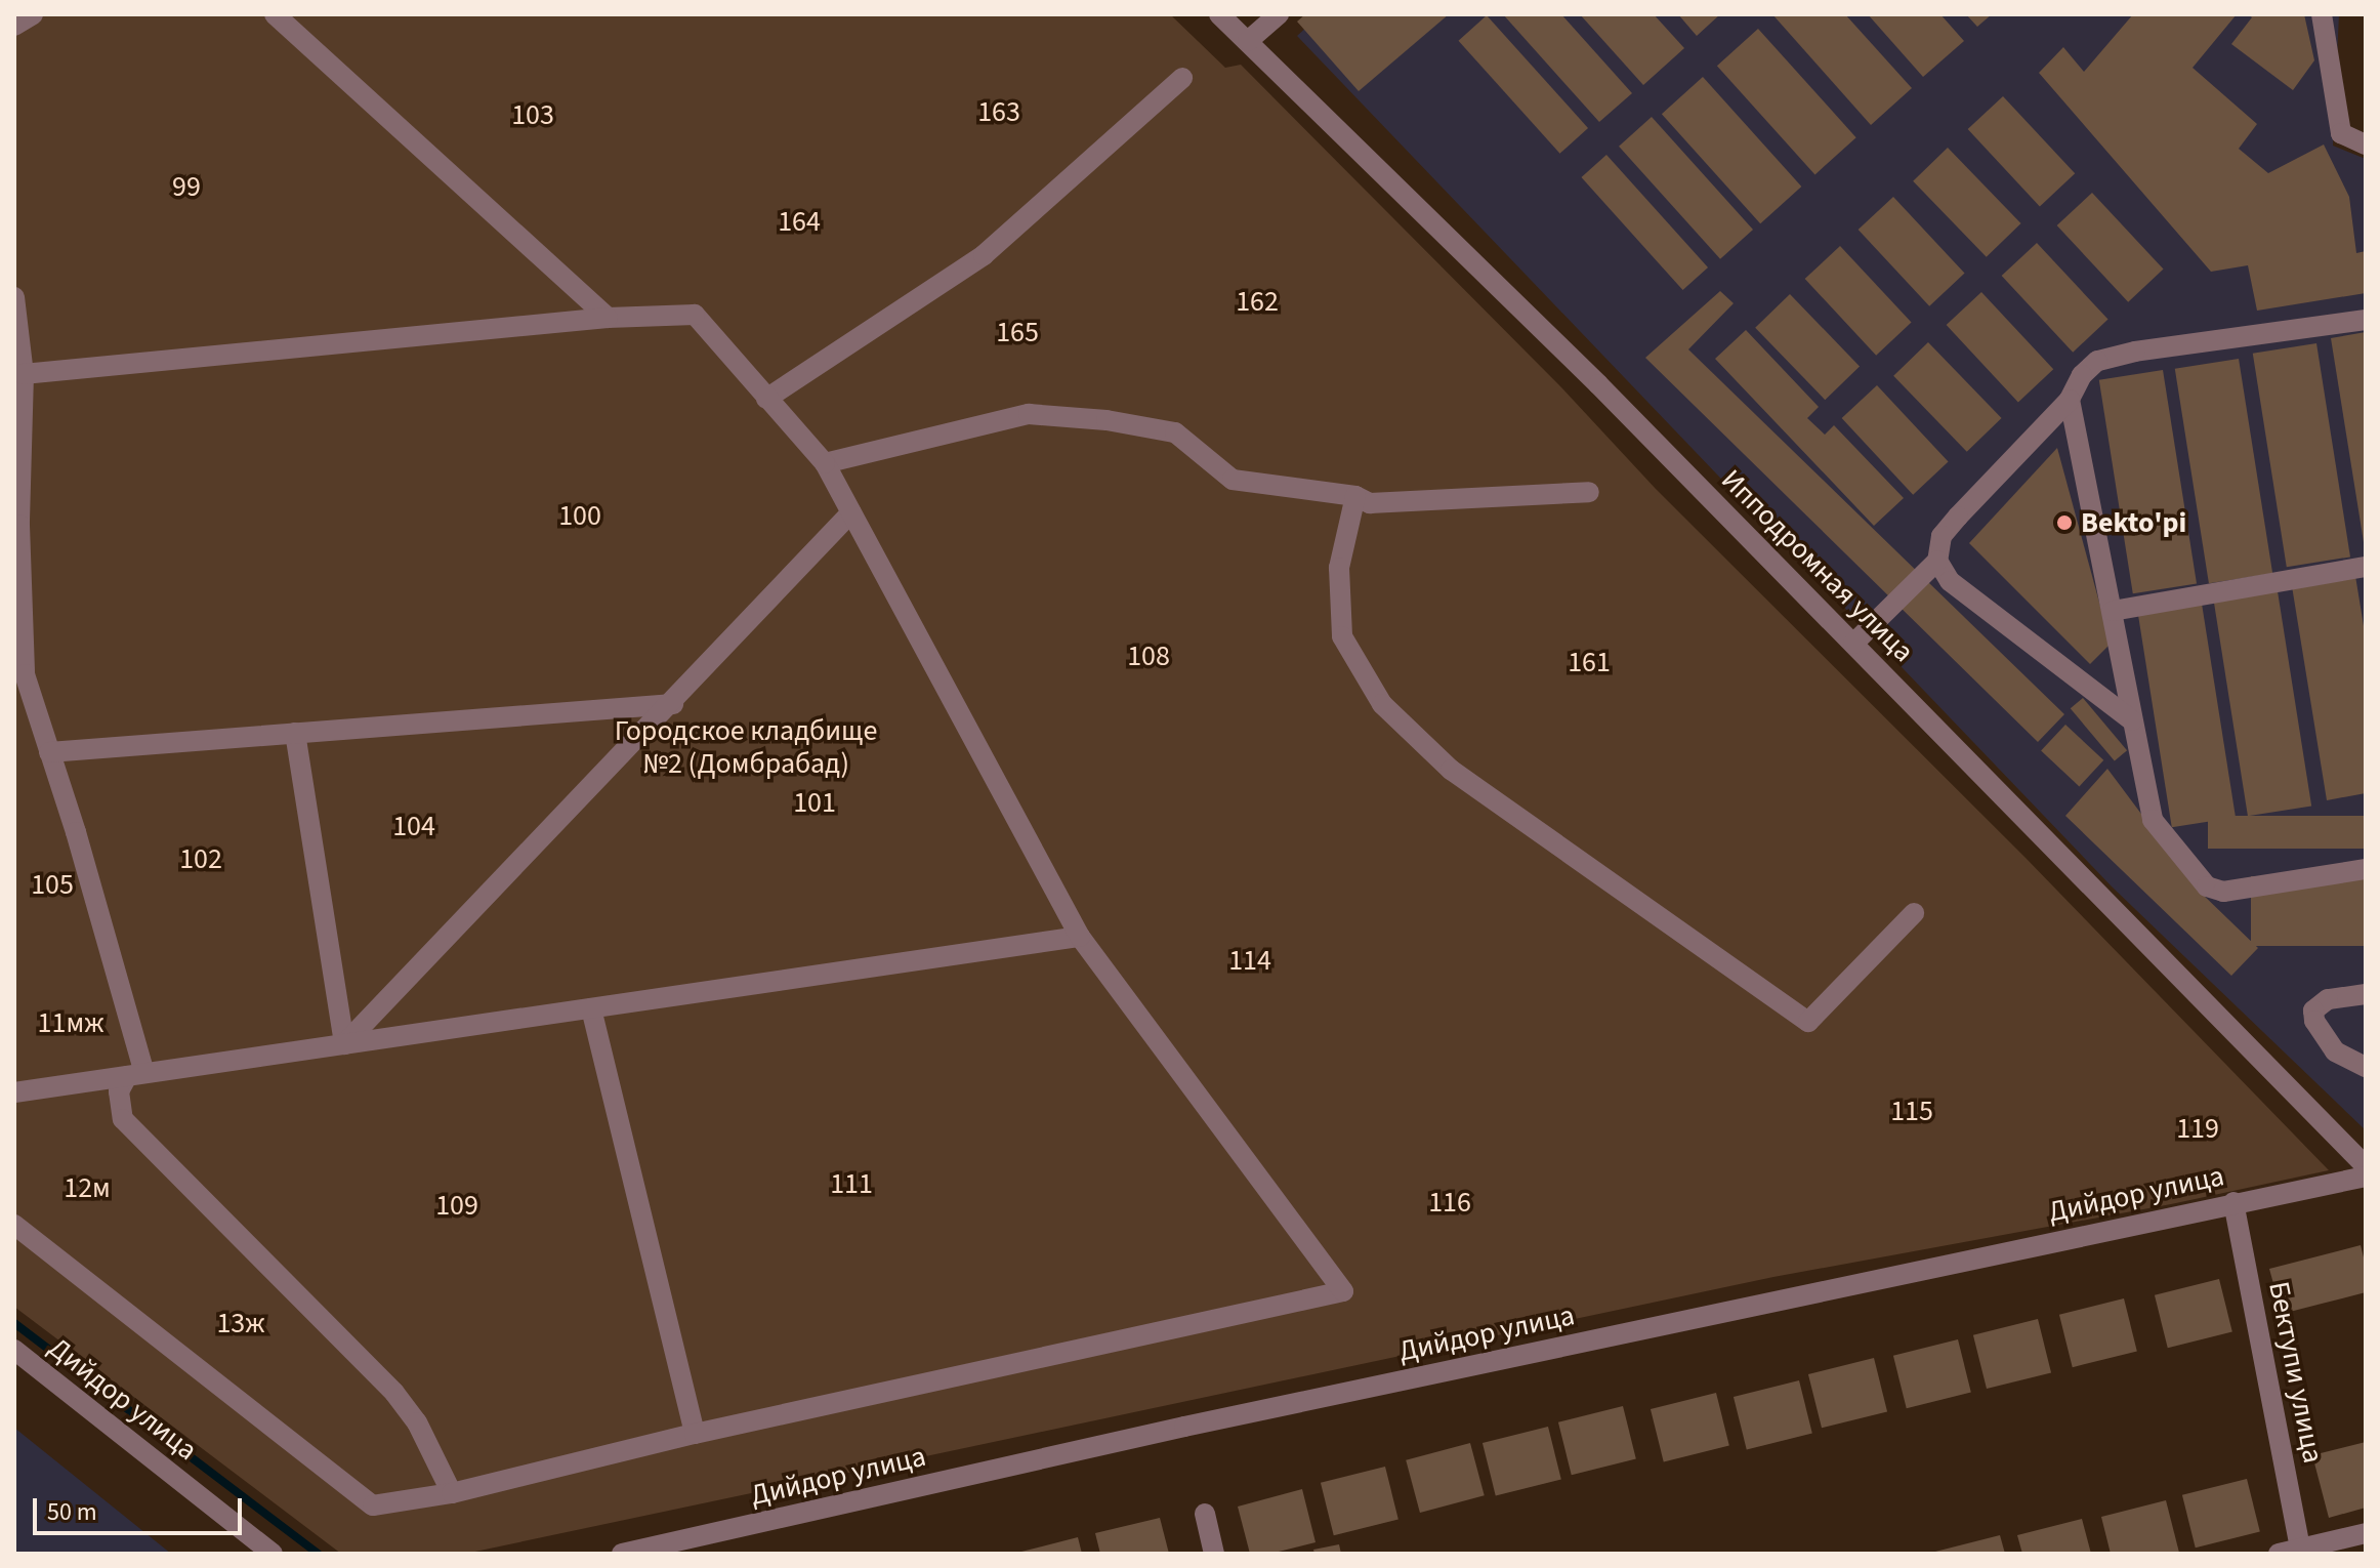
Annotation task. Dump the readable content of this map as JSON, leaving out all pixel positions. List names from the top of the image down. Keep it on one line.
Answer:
{"streets":{"street":["Ипподромная улица","Дийдор улица","Бектупи улица"]},"crossings":[["Дийдор улица","Бектупи улица"]],"parks":["163","103","99","164","162","165","100","108","161","Городское кладбище №2 (Домбрабад)","101","104","102","105","114","11мж","115","119","111","12м","116","109","13ж"],"places":["Bekto'pi"],"scale_bar":"50 m"}
